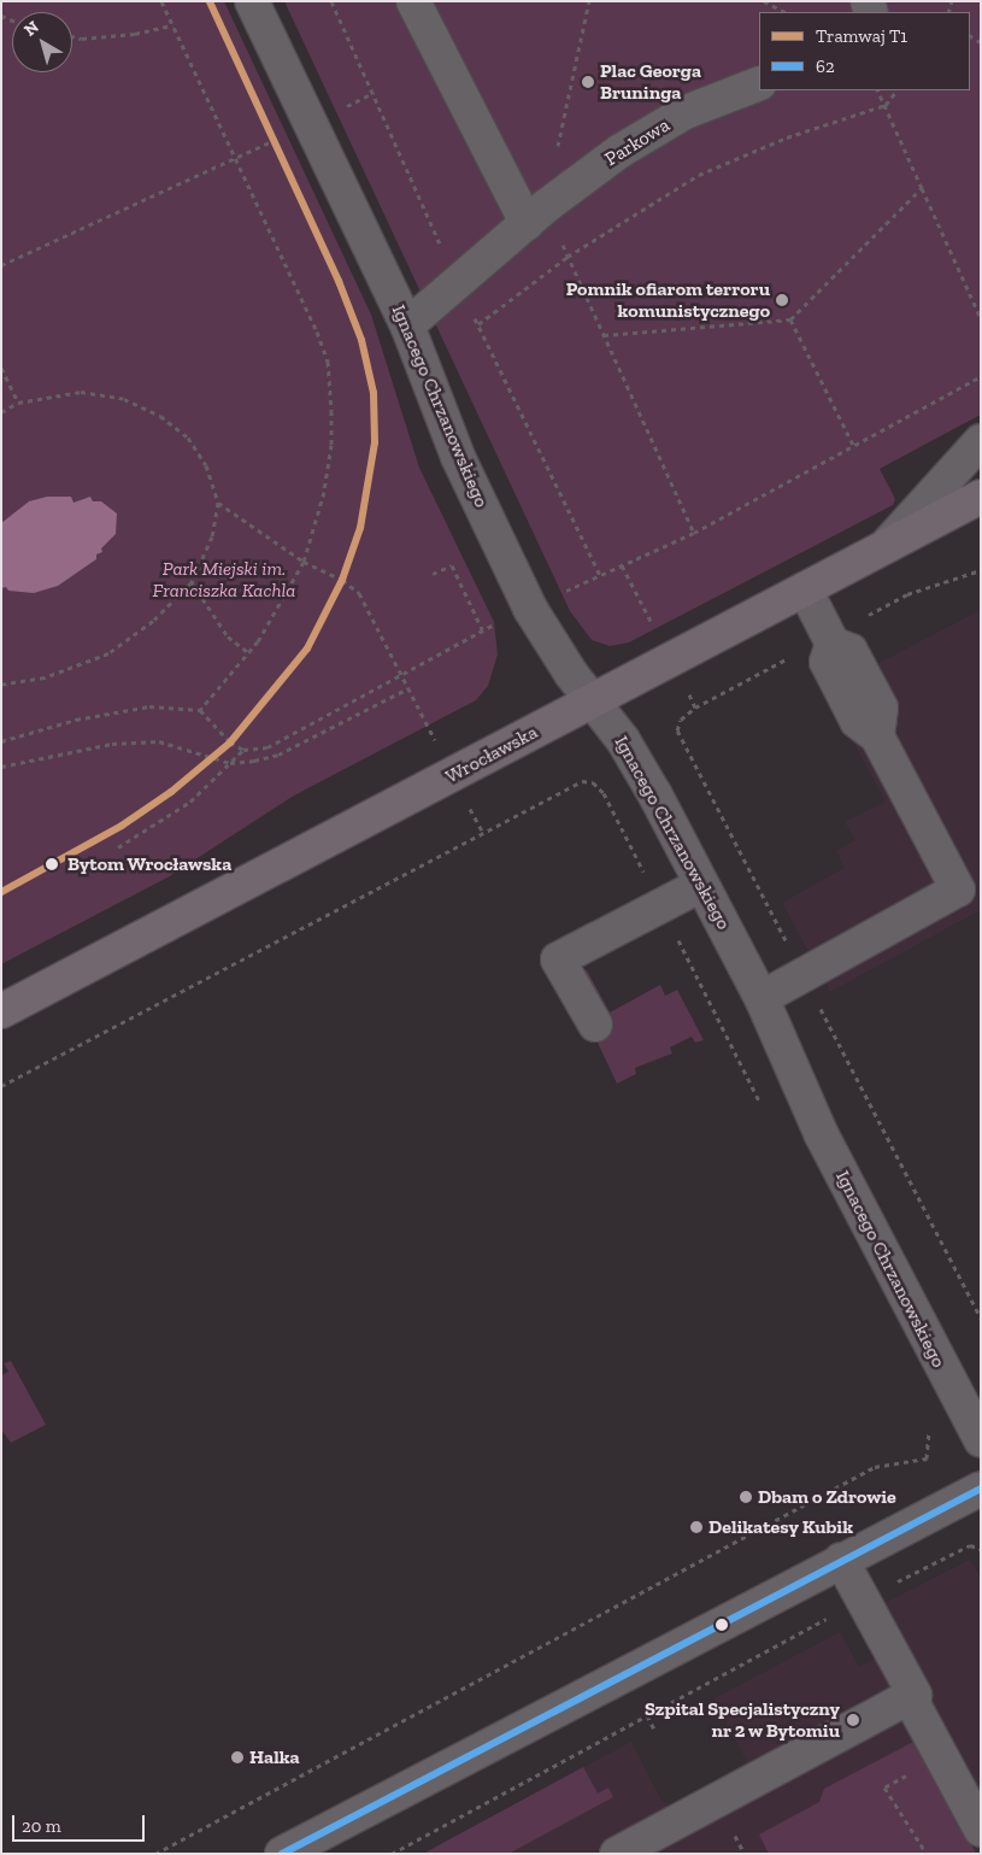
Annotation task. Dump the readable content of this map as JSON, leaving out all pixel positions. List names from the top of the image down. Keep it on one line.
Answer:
{"streets":{"main road":["Wrocławska"],"street":["Parkowa","Ignacego Chrzanowskiego"]},"crossings":[["Parkowa","Ignacego Chrzanowskiego"],["Ignacego Chrzanowskiego","Wrocławska"]],"parks":["Park Miejski im. Franciszka Kachla"],"places":["Plac Georga Bruninga","Pomnik ofiarom terroru komunistycznego","Bytom Wrocławska","Dbam o Zdrowie","Delikatesy Kubik","Szpital Specjalistyczny nr 2 w Bytomiu","Halka"],"lines":["tram line T1","transit line 62"],"legend":["Tramwaj T1","62"],"scale_bar":"20 m","north":"top left"}
